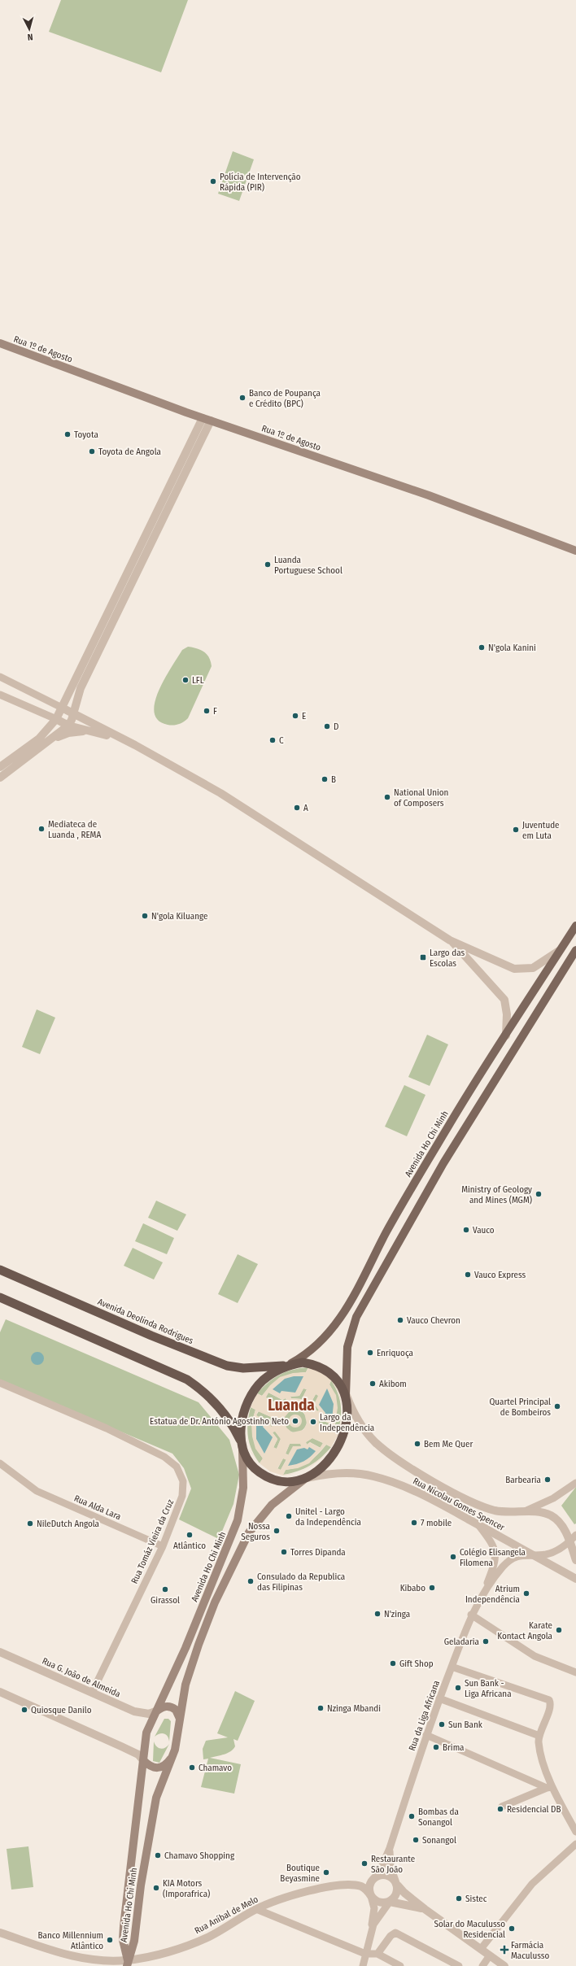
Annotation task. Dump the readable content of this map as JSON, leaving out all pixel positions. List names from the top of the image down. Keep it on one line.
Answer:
{"streets":{"highway":["Avenida Deolinda Rodrigues"],"main road":["Rua 1º de Agosto","Avenida Ho Chi Minh"],"street":["Rua Nicolau Gomes Spencer","Rua Alda Lara","Rua Tomáz Vieira da Cruz","Rua G. João de Almeida","Rua da Liga Africana","Rua Aníbal de Melo"]},"crossings":[["Avenida Ho Chi Minh","Avenida Deolinda Rodrigues"],["Avenida Ho Chi Minh","Rua Nicolau Gomes Spencer"],["Avenida Ho Chi Minh","Rua G. João de Almeida"],["Avenida Ho Chi Minh","Rua Aníbal de Melo"],["Avenida Deolinda Rodrigues","Rua Nicolau Gomes Spencer"],["Rua Nicolau Gomes Spencer","Rua da Liga Africana"],["Rua Alda Lara","Rua Tomáz Vieira da Cruz"],["Rua Tomáz Vieira da Cruz","Rua G. João de Almeida"]],"districts":["Luanda"],"places":{"other":["Polícia de Intervenção Rápida (PIR)","Banco de Poupança e Crédito (BPC)","Toyota","Toyota de Angola","Luanda Portuguese School","N'gola Kanini","LFL","F","E","D","C","B","National Union of Composers","A","Mediateca de Luanda , REMA","Juventude em Luta","N'gola Kiluange","Ministry of Geology and Mines (MGM)","Vauco","Vauco Express","Vauco Chevron","Enriquoça","Akibom","Quartel Principal de Bombeiros","Estatua de Dr. António Agostinho Neto","Largo da Independência","Bem Me Quer","Barbearia","Unitel - Largo da Independência","7 mobile","NileDutch Angola","Nossa Seguros","Atlântico","Torres Dipanda","Colégio Elisangela Filomena","Consulado da Republica das Filipinas","Kibabo","Girassol","Atrium Independência","N'zinga","Karate Kontact Angola","Geladaria","Gift Shop","Sun Bank - Liga Africana","Nzinga Mbandi","Quiosque Danilo","Sun Bank","Brima","Chamavo","Residencial DB","Bombas da Sonangol","Sonangol","Chamavo Shopping","Restaurante São João","Boutique Beyasmine","KIA Motors (Imporafrica)","Sistec","Solar do Maculusso Residencial","Banco Millennium Atlântico"],"transit":["Largo das Escolas"],"health":["Farmácia Maculusso"]},"north":"bottom"}
